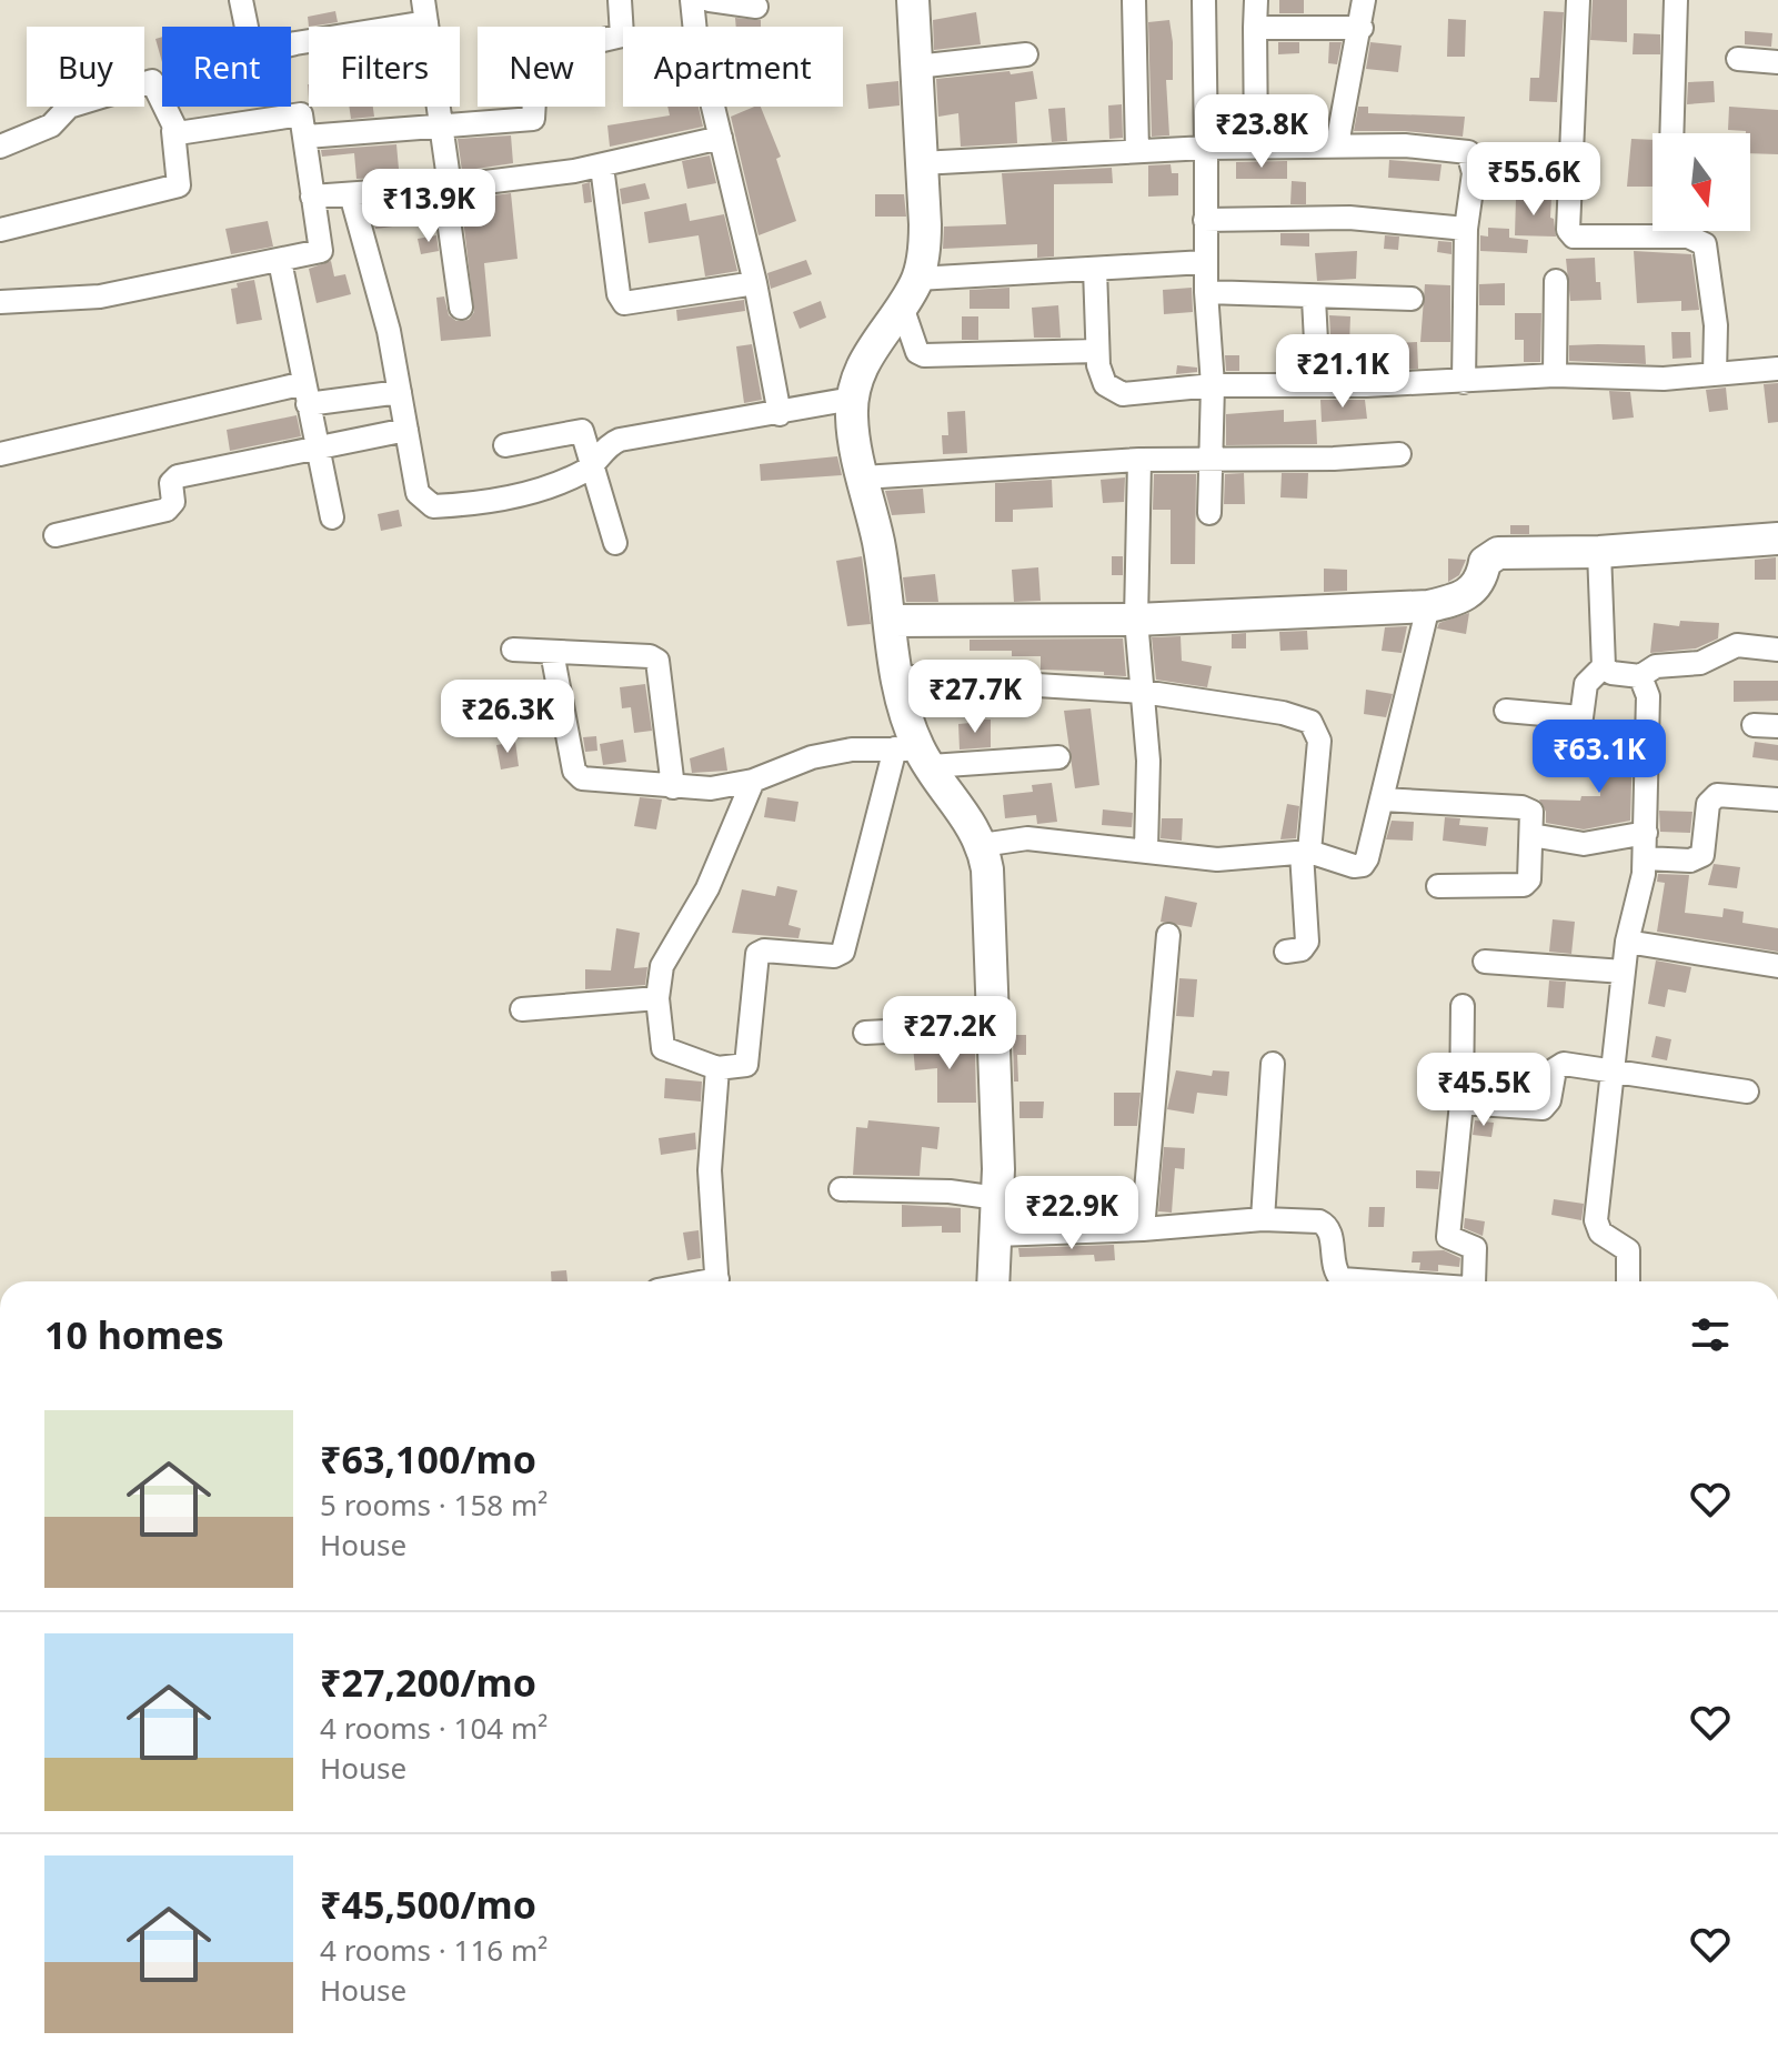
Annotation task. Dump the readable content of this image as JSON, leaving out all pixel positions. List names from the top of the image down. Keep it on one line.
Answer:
{"north":"bottom","page":{"chip":["Buy","Rent","Filters","New","Apartment"],"price":["₹23.8K","₹55.6K","₹13.9K","₹21.1K","₹27.7K","₹26.3K","₹63.1K","₹27.2K","₹45.5K","₹22.9K"],"heading":"10 homes","list":[{"name":"₹63,100/mo","note":"5 rooms · 158 m² · House"},{"name":"₹27,200/mo","note":"4 rooms · 104 m² · House"},{"name":"₹45,500/mo","note":"4 rooms · 116 m² · House"}]}}
